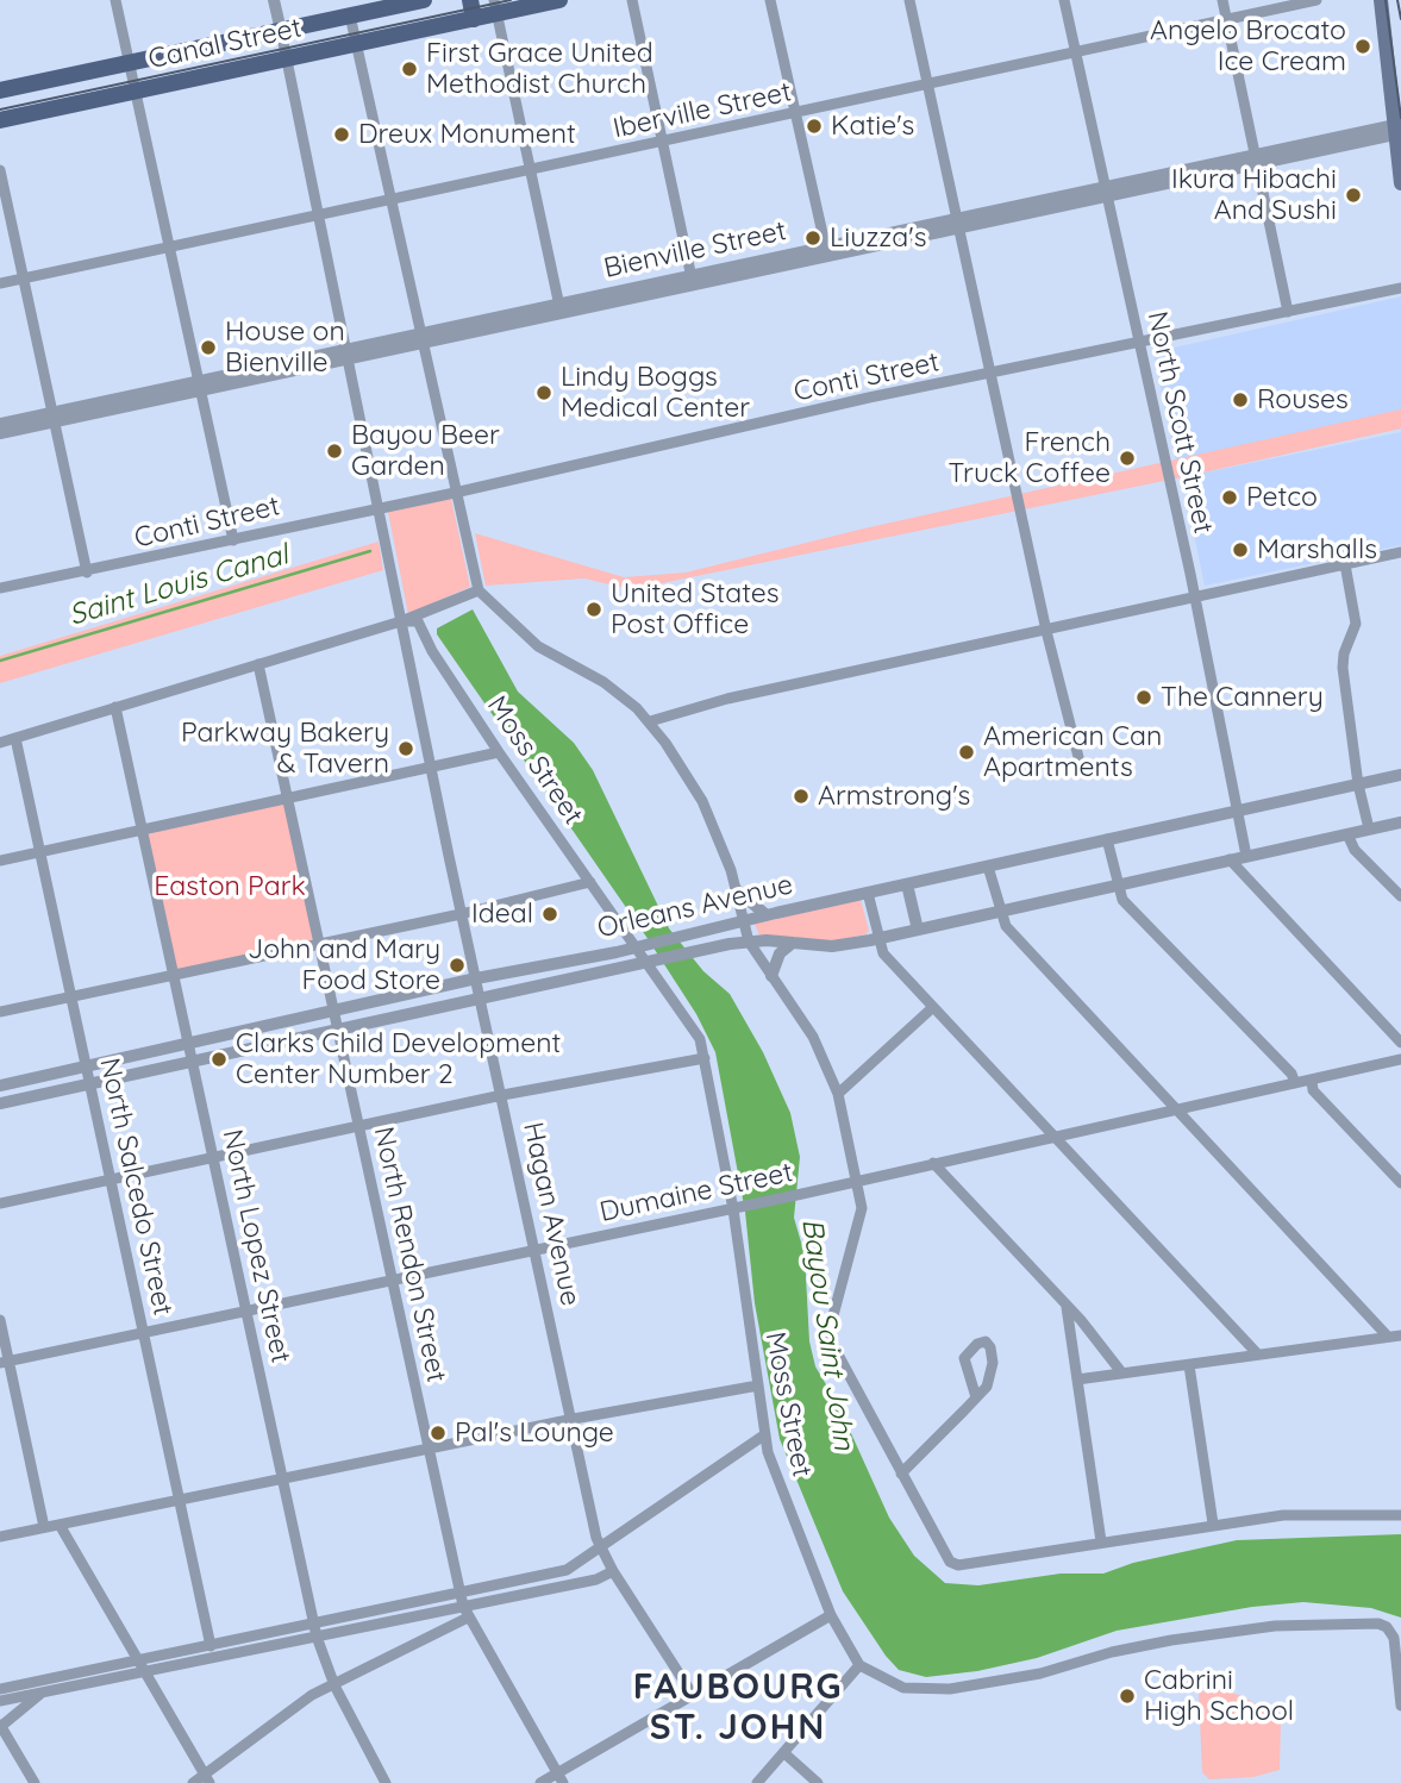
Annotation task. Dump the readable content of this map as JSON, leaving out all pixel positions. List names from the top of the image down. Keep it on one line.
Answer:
{"streets":{"main road":["Canal Street"],"street":["Iberville Street","Bienville Street","Conti Street","North Scott Street","Moss Street","Orleans Avenue","North Salcedo Street","Dumaine Street","Hagan Avenue","North Lopez Street","North Rendon Street"]},"crossings":[["Canal Street","Hagan Avenue"],["Iberville Street","North Scott Street"],["Iberville Street","Hagan Avenue"],["Bienville Street","North Scott Street"],["Bienville Street","Hagan Avenue"],["Conti Street","North Scott Street"],["Conti Street","Hagan Avenue"],["North Scott Street","Orleans Avenue"],["Moss Street","Orleans Avenue"],["Moss Street","Dumaine Street"],["Moss Street","Hagan Avenue"],["Orleans Avenue","North Salcedo Street"],["Orleans Avenue","Hagan Avenue"],["Orleans Avenue","North Lopez Street"],["Orleans Avenue","North Rendon Street"],["North Salcedo Street","Dumaine Street"],["Dumaine Street","Hagan Avenue"],["Dumaine Street","North Lopez Street"],["Dumaine Street","North Rendon Street"]],"districts":["FAUBOURG ST. JOHN"],"water":["Saint Louis Canal","Bayou Saint John"],"parks":["Easton Park"],"places":["Angelo Brocato Ice Cream","First Grace United Methodist Church","Katie's","Dreux Monument","Ikura Hibachi And Sushi","Liuzza's","House on Bienville","Lindy Boggs Medical Center","Rouses","Bayou Beer Garden","French Truck Coffee","Petco","Marshalls","United States Post Office","The Cannery","Parkway Bakery & Tavern","American Can Apartments","Armstrong's","Ideal","John and Mary Food Store","Clarks Child Development Center Number 2","Pal's Lounge","Cabrini High School"]}
